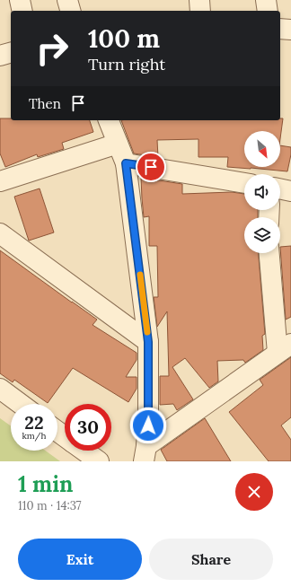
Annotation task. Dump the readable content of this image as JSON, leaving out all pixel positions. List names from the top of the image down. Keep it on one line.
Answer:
{"north":"bottom right","page":{"turn":["100 m","Turn right"],"then":"Then","speed":"22 km/h","limit":"30","heading":["1 min","110 m · 14:37"],"buttons":["Exit","Share"]}}
